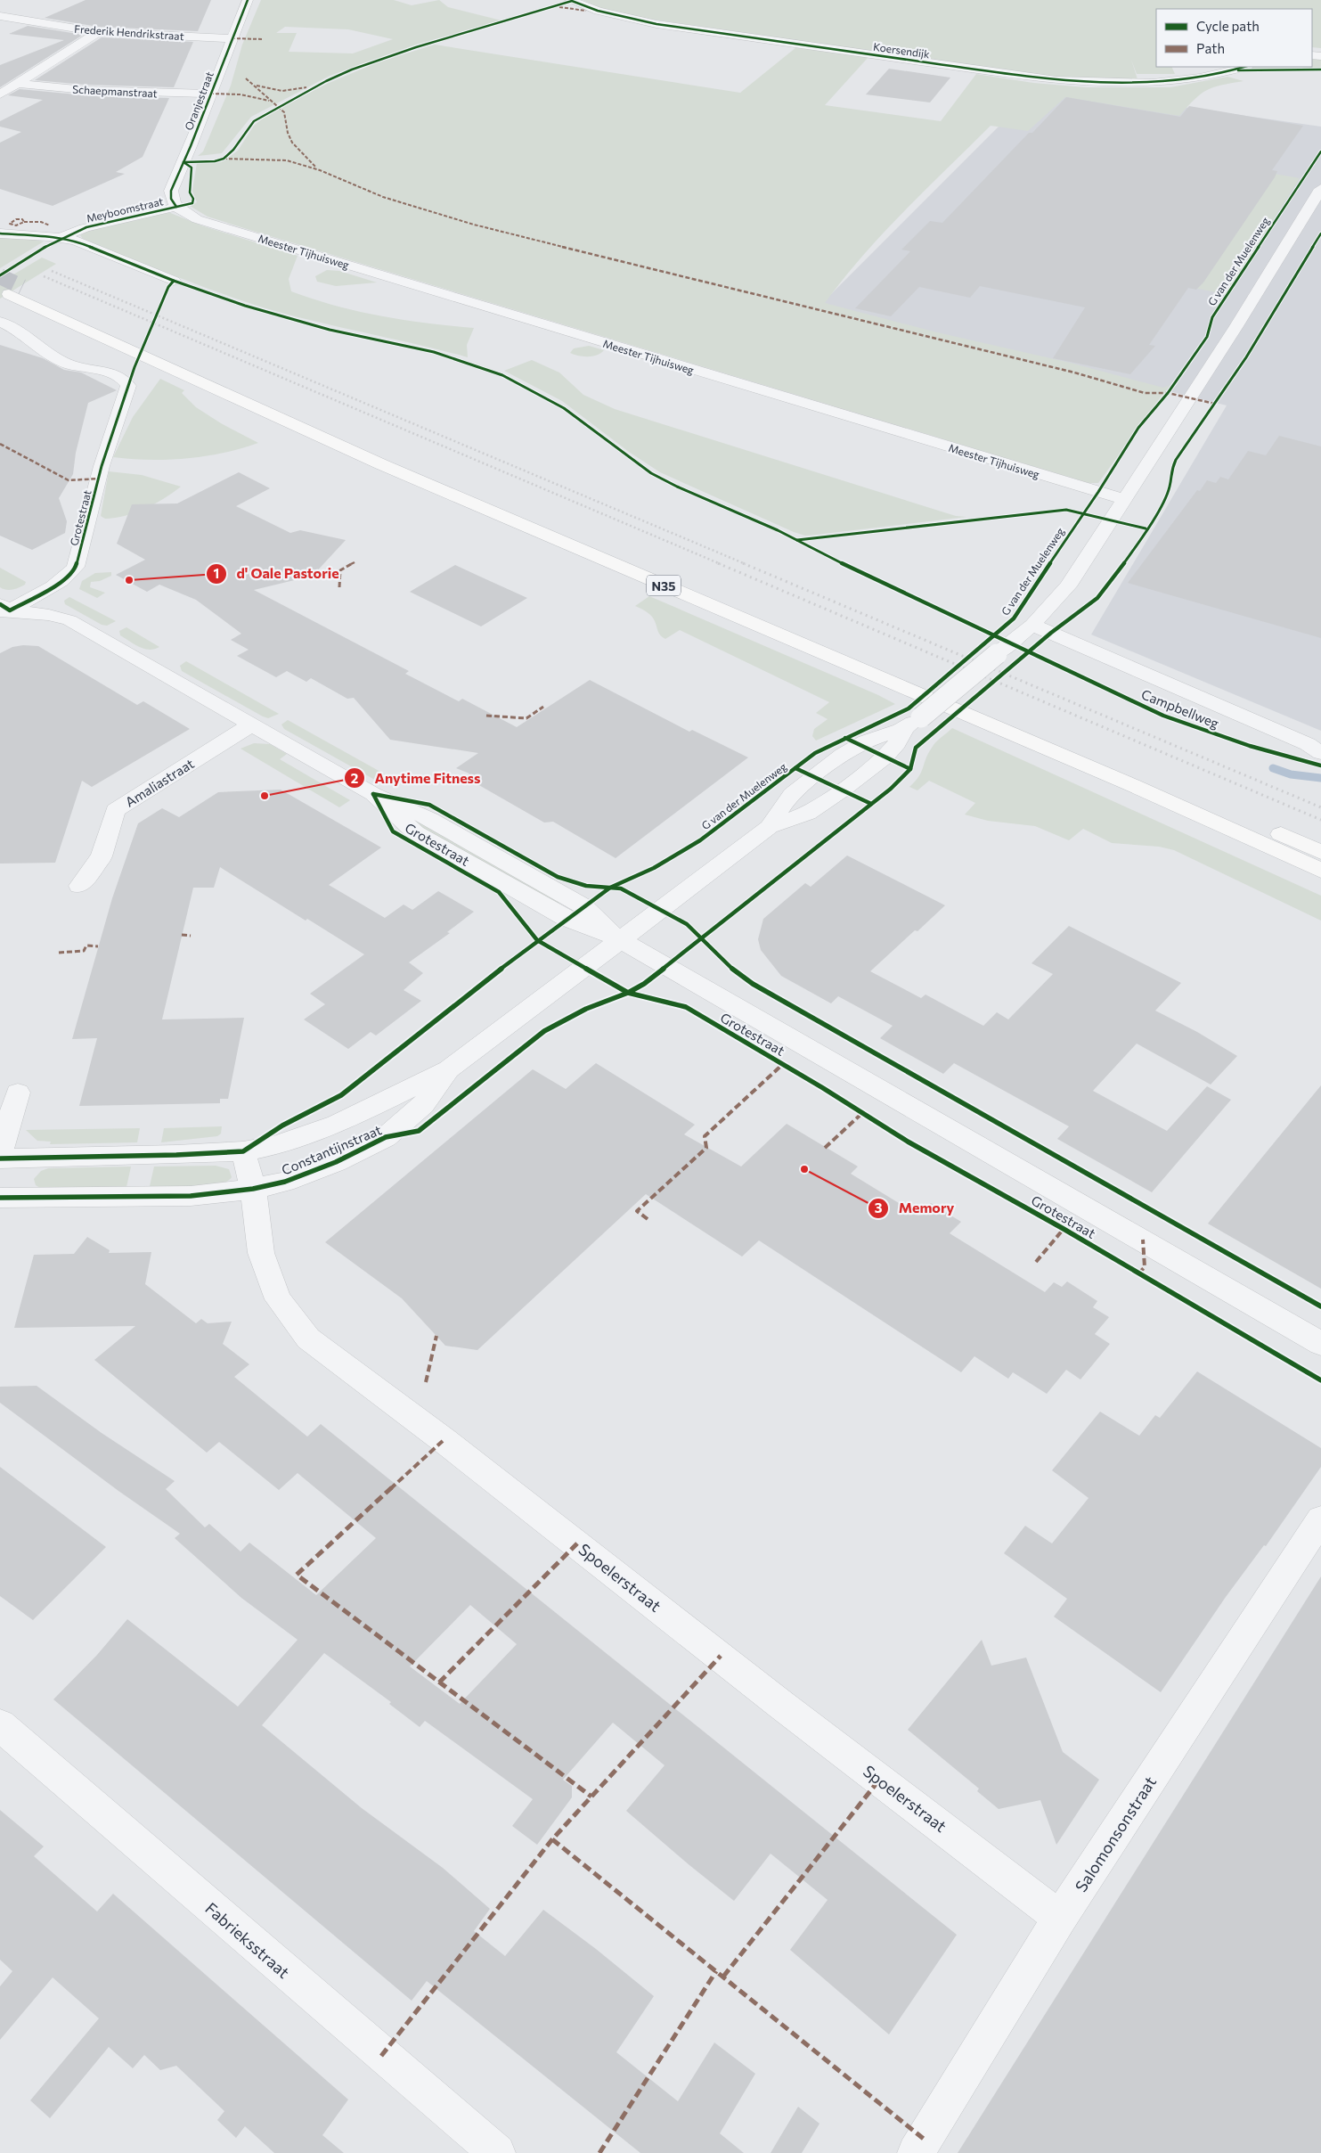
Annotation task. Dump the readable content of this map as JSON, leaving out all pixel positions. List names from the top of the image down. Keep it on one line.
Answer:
{"streets":{"main road":["N35"],"street":["Frederik Hendrikstraat","Koersendijk","Schaepmanstraat","Oranjestraat","Meyboomstraat","Meester Tijhuisweg","Grotestraat","Campbellweg","Amaliastraat","Constantijnstraat","Spoelerstraat","Salomonsonstraat","Fabrieksstraat"],"cycle path":["G van der Muelenweg"]},"crossings":[["Frederik Hendrikstraat","Oranjestraat"],["Schaepmanstraat","Oranjestraat"],["Oranjestraat","Meyboomstraat"],["Oranjestraat","Meester Tijhuisweg"],["Meyboomstraat","Meester Tijhuisweg"],["Grotestraat","Amaliastraat"],["Grotestraat","Constantijnstraat"],["Constantijnstraat","Spoelerstraat"],["Spoelerstraat","Salomonsonstraat"]],"places":["d' Oale Pastorie","Anytime Fitness","Memory"],"legend":["Cycle path","Path"]}
